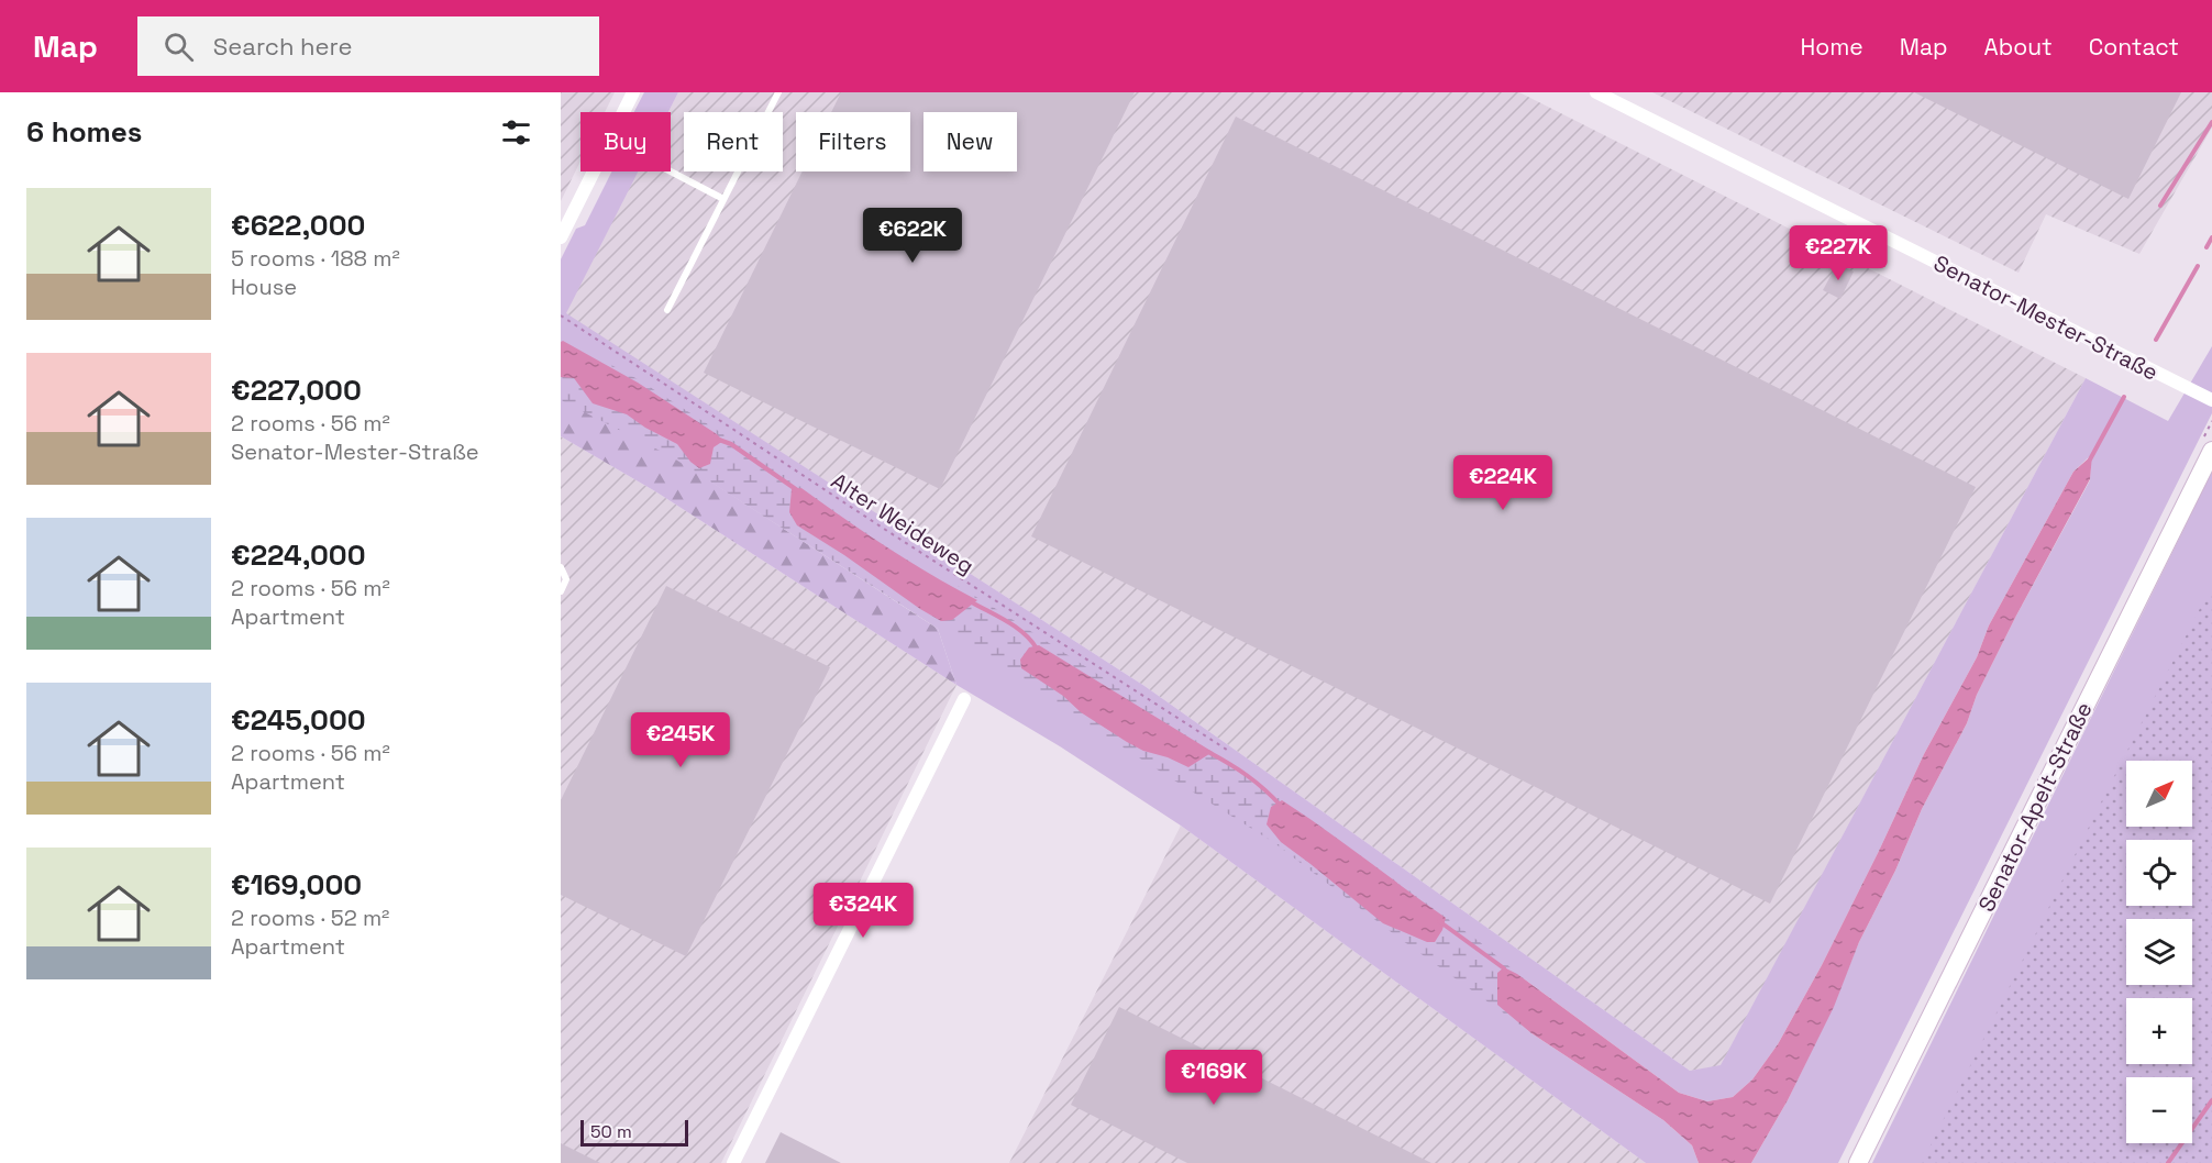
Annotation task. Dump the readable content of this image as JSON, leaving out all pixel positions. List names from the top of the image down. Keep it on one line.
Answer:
{"streets":{"street":["Senator-Mester-Straße","Senator-Apelt-Straße"],"path":["Alter Weideweg"]},"scale_bar":"50 m","north":"top right","page":{"header":"Map","search":"Search here","nav":["Home","Map","About","Contact"],"heading":"6 homes","chip":["Buy","Rent","Filters","New"],"list":[{"name":"€622,000","note":"5 rooms · 188 m² · House"},{"name":"€227,000","note":"2 rooms · 56 m² · Senator-Mester-Straße"},{"name":"€224,000","note":"2 rooms · 56 m² · Apartment"},{"name":"€245,000","note":"2 rooms · 56 m² · Apartment"},{"name":"€169,000","note":"2 rooms · 52 m² · Apartment"}],"price":["€622K","€227K","€224K","€245K","€324K","€169K"],"map_buttons":["+","−"],"scale":"50 m"}}
